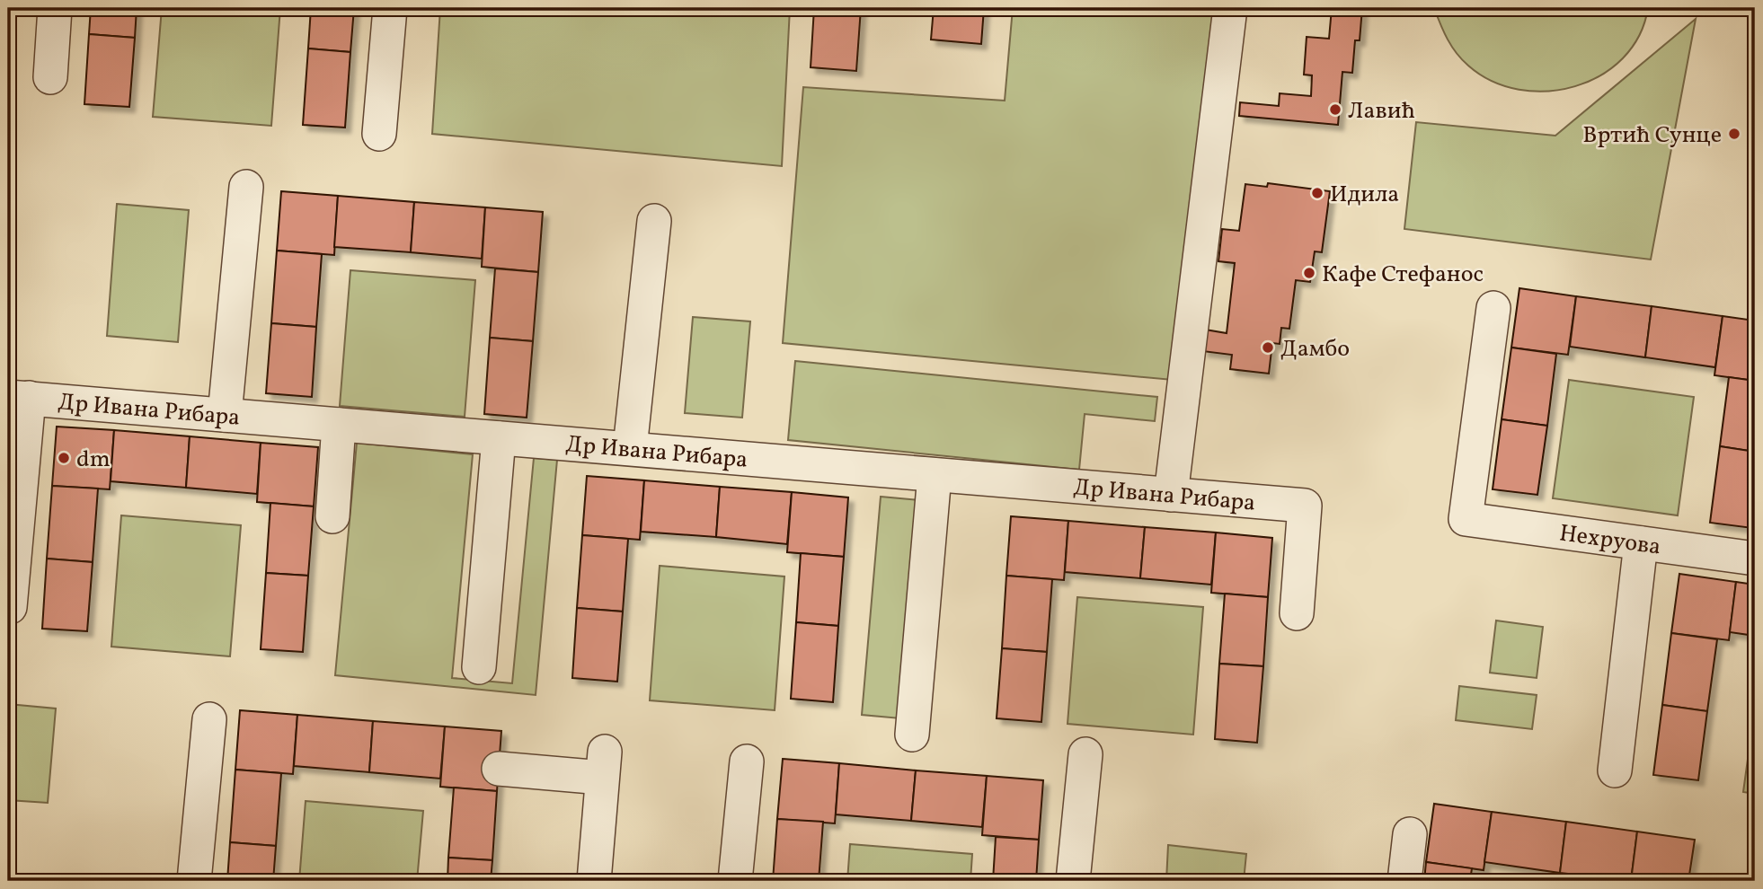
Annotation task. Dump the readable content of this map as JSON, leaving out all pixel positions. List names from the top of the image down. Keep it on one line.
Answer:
{"streets":{"street":["Др Ивана Рибара","Нехруова"]},"places":["Лавић","Вртић Сунце","Идила","Кафе Стефанос","Дамбо","dm"]}
